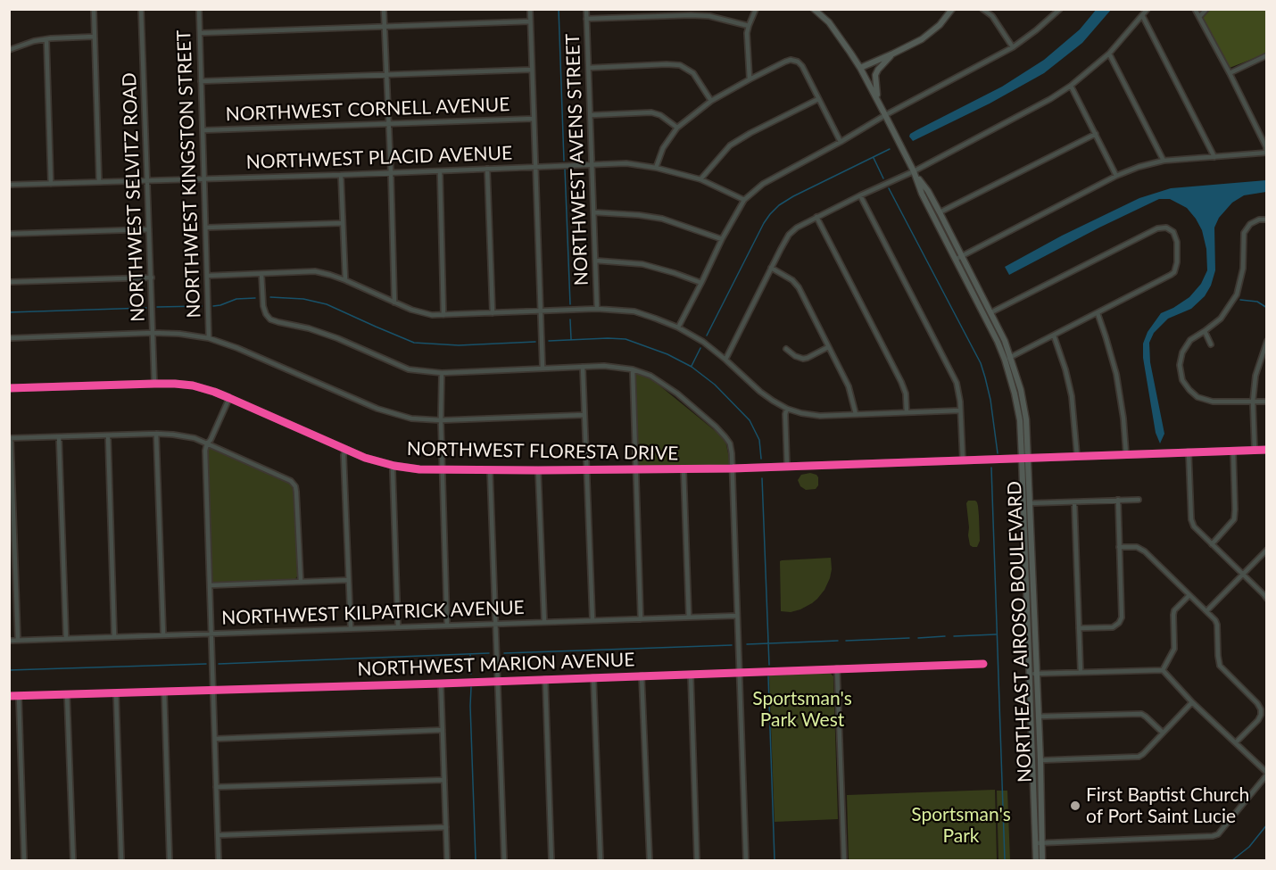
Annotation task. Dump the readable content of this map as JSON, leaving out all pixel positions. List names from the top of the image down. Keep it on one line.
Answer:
{"streets":{"main road":["NORTHWEST FLORESTA DRIVE","NORTHEAST AIROSO BOULEVARD"],"street":["NORTHWEST CORNELL AVENUE","NORTHWEST PLACID AVENUE","NORTHWEST AVENS STREET","NORTHWEST KINGSTON STREET","NORTHWEST SELVITZ ROAD","NORTHWEST KILPATRICK AVENUE","NORTHWEST MARION AVENUE"]},"crossings":[["NORTHWEST CORNELL AVENUE","NORTHWEST KINGSTON STREET"],["NORTHWEST PLACID AVENUE","NORTHWEST AVENS STREET"],["NORTHWEST PLACID AVENUE","NORTHWEST KINGSTON STREET"],["NORTHWEST PLACID AVENUE","NORTHWEST SELVITZ ROAD"],["NORTHWEST SELVITZ ROAD","NORTHWEST FLORESTA DRIVE"],["NORTHWEST FLORESTA DRIVE","NORTHEAST AIROSO BOULEVARD"]],"parks":["Sportsman's Park West","Sportsman's Park"],"places":["First Baptist Church of Port Saint Lucie"]}
